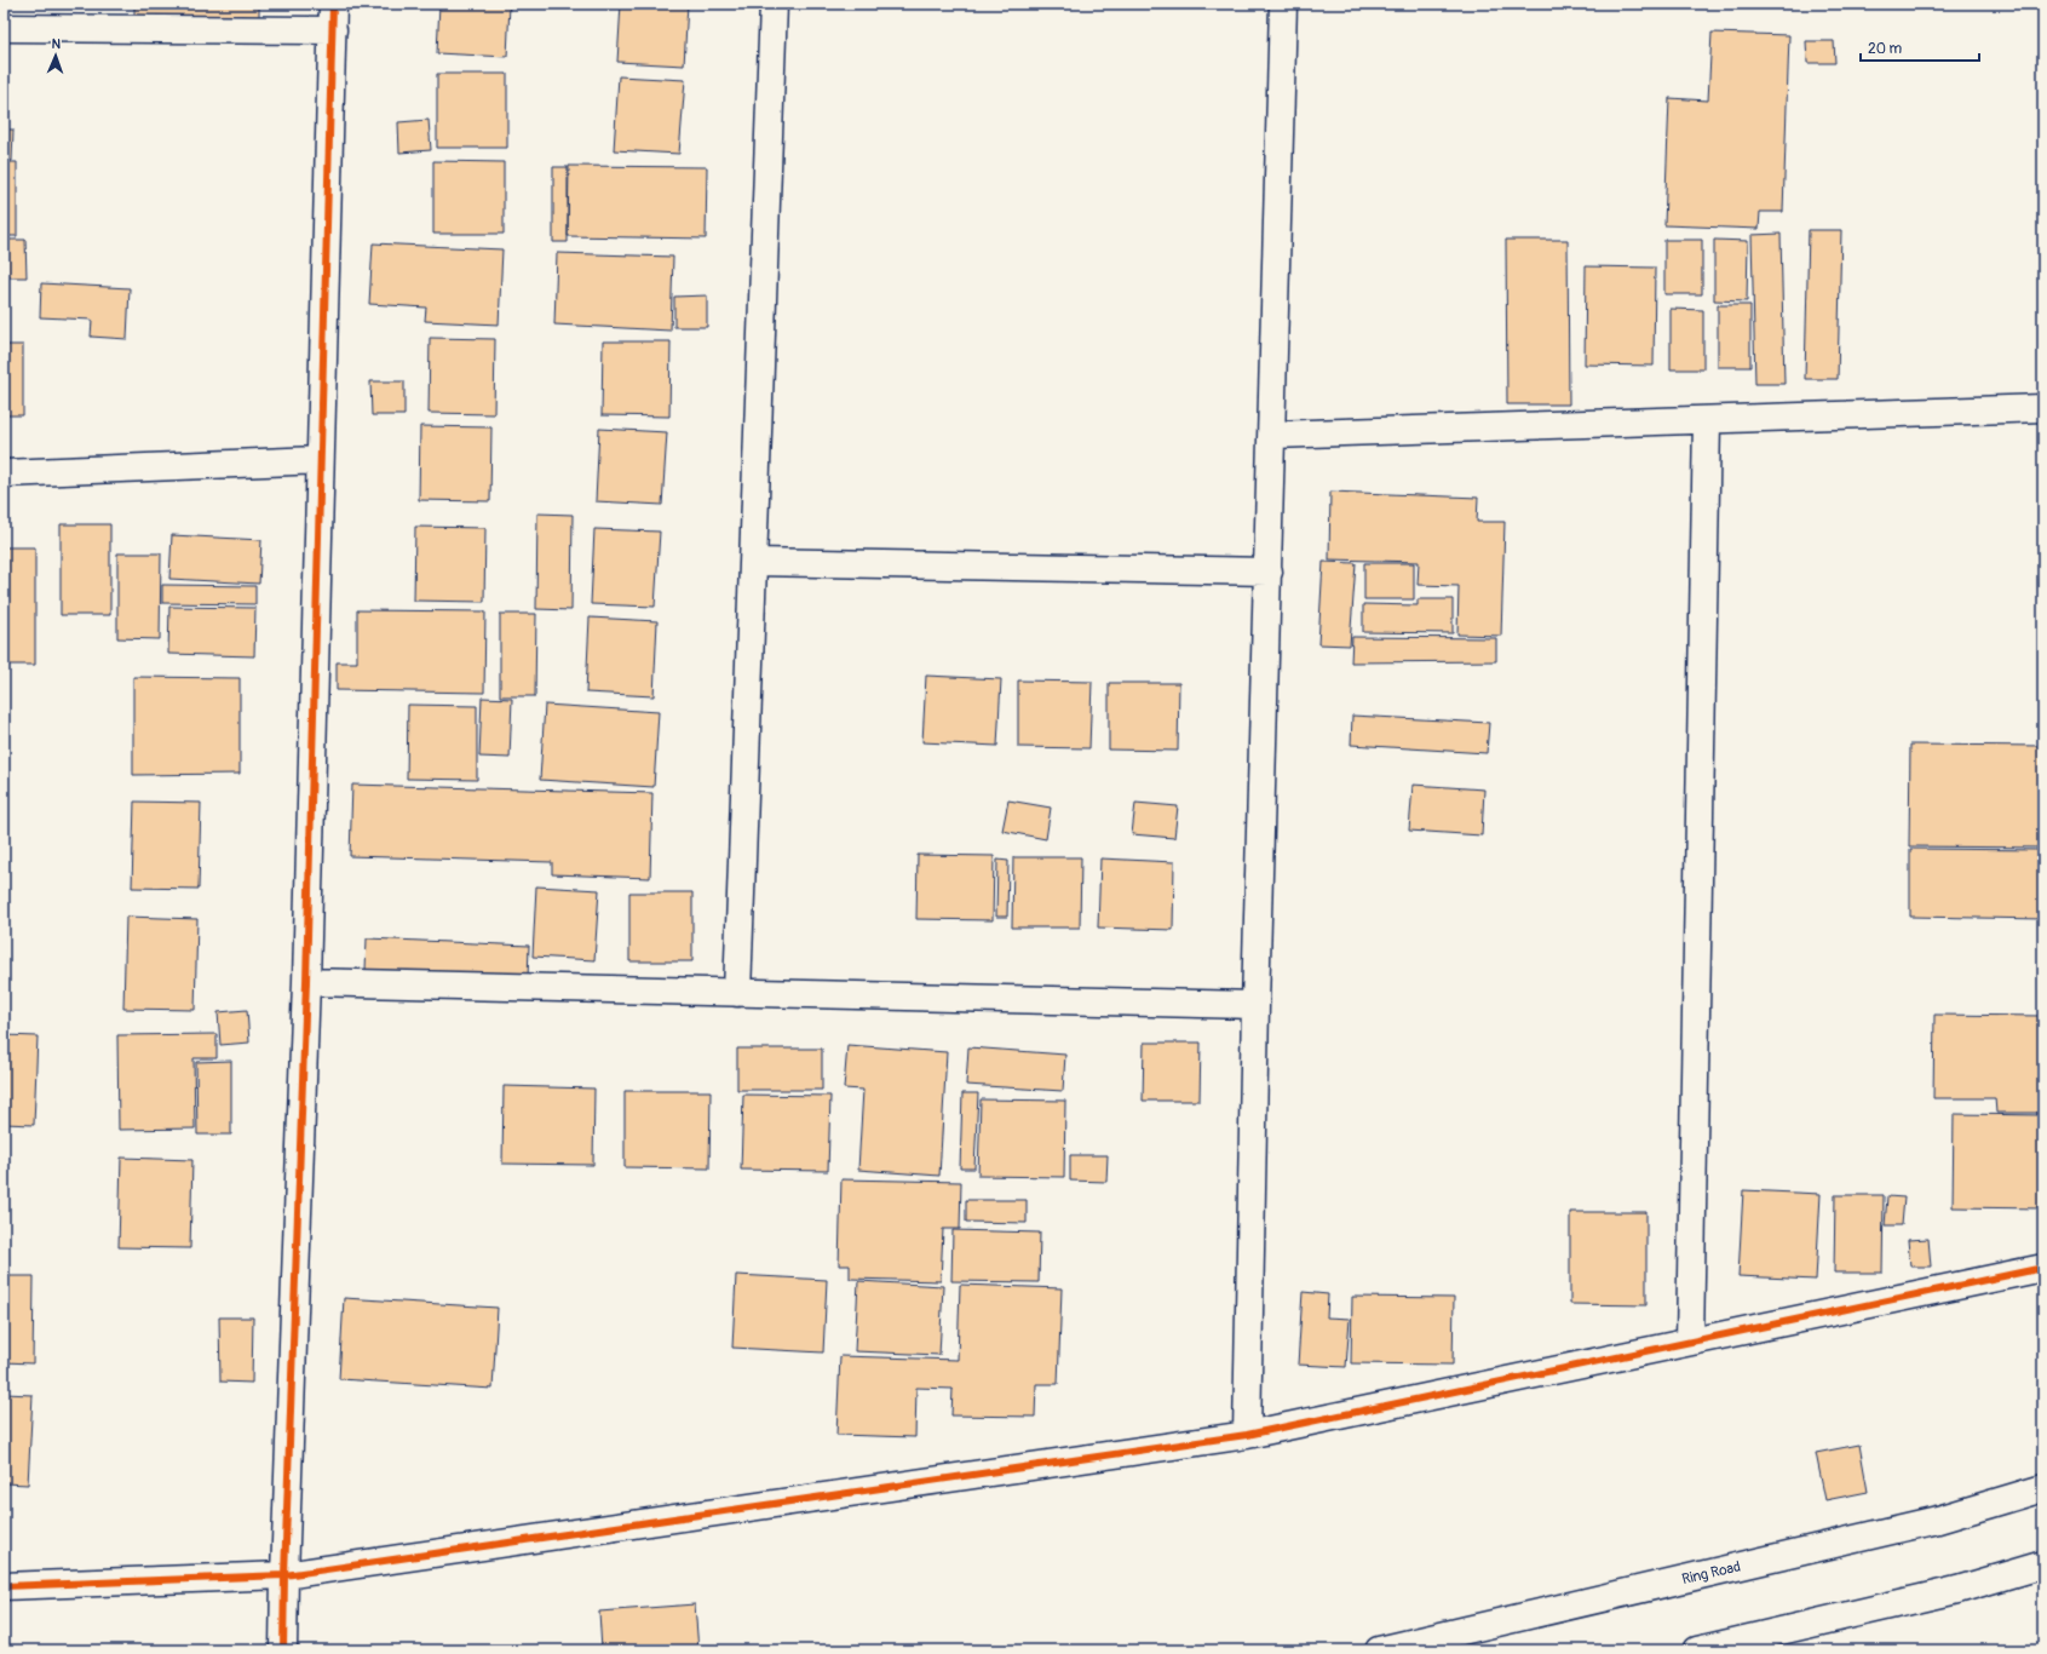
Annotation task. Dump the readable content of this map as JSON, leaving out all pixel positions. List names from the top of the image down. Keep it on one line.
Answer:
{"streets":{"street":["Ring Road"]},"scale_bar":"20 m","north":"top"}
